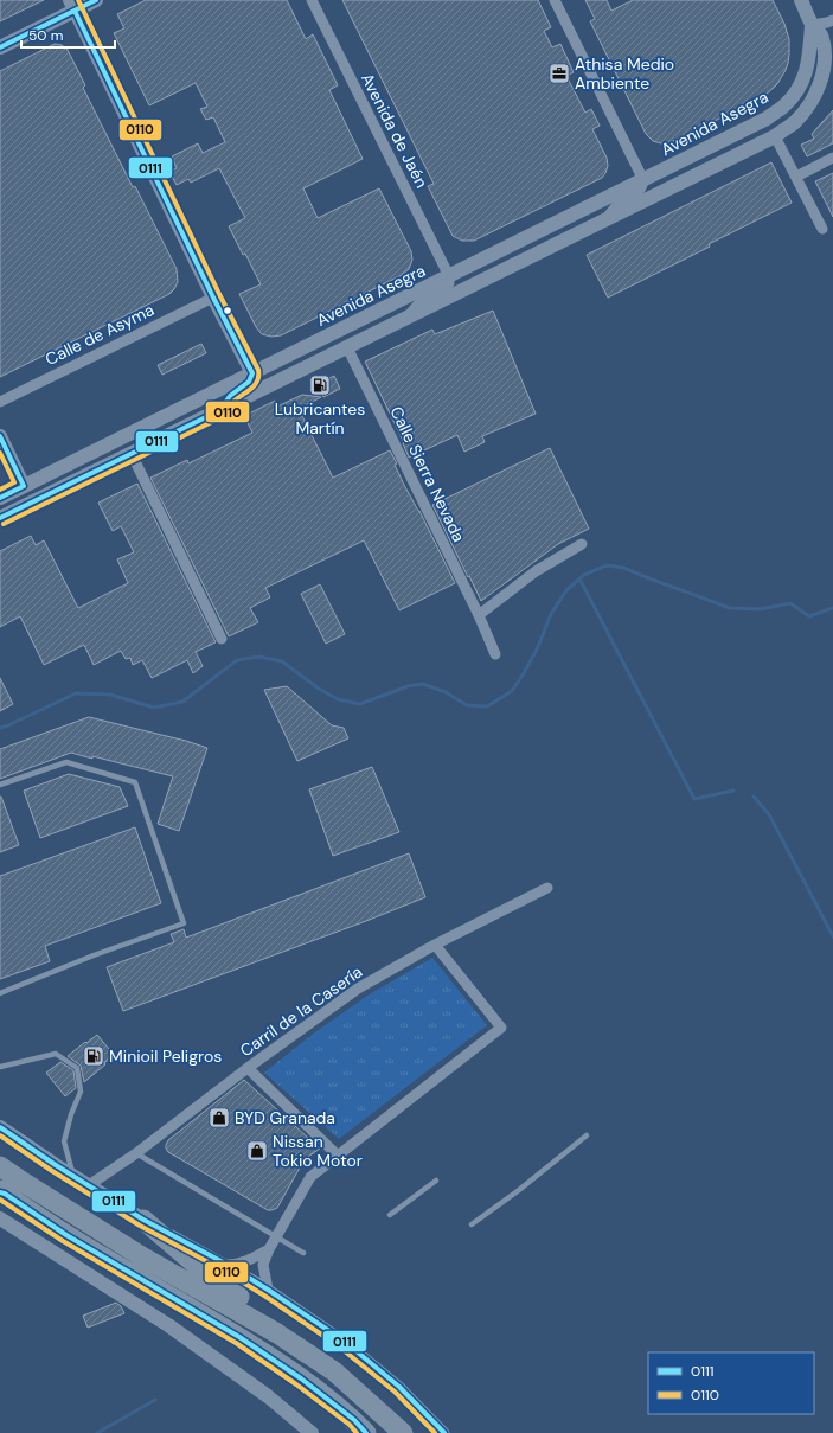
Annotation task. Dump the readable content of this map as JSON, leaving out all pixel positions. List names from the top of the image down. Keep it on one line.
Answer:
{"streets":{"street":["Avenida Asegra","Avenida de Jaén","Calle de Asyma","Calle Sierra Nevada","Carril de la Casería"]},"crossings":[["Avenida Asegra","Avenida de Jaén"]],"places":{"office":["Athisa Medio Ambiente"],"fuel station":["Lubricantes Martín","Minioil Peligros"],"shop":["BYD Granada","Nissan Tokio Motor"]},"lines":["transit line 0111","transit line 0110"],"legend":["0111","0110"],"scale_bar":"50 m"}
